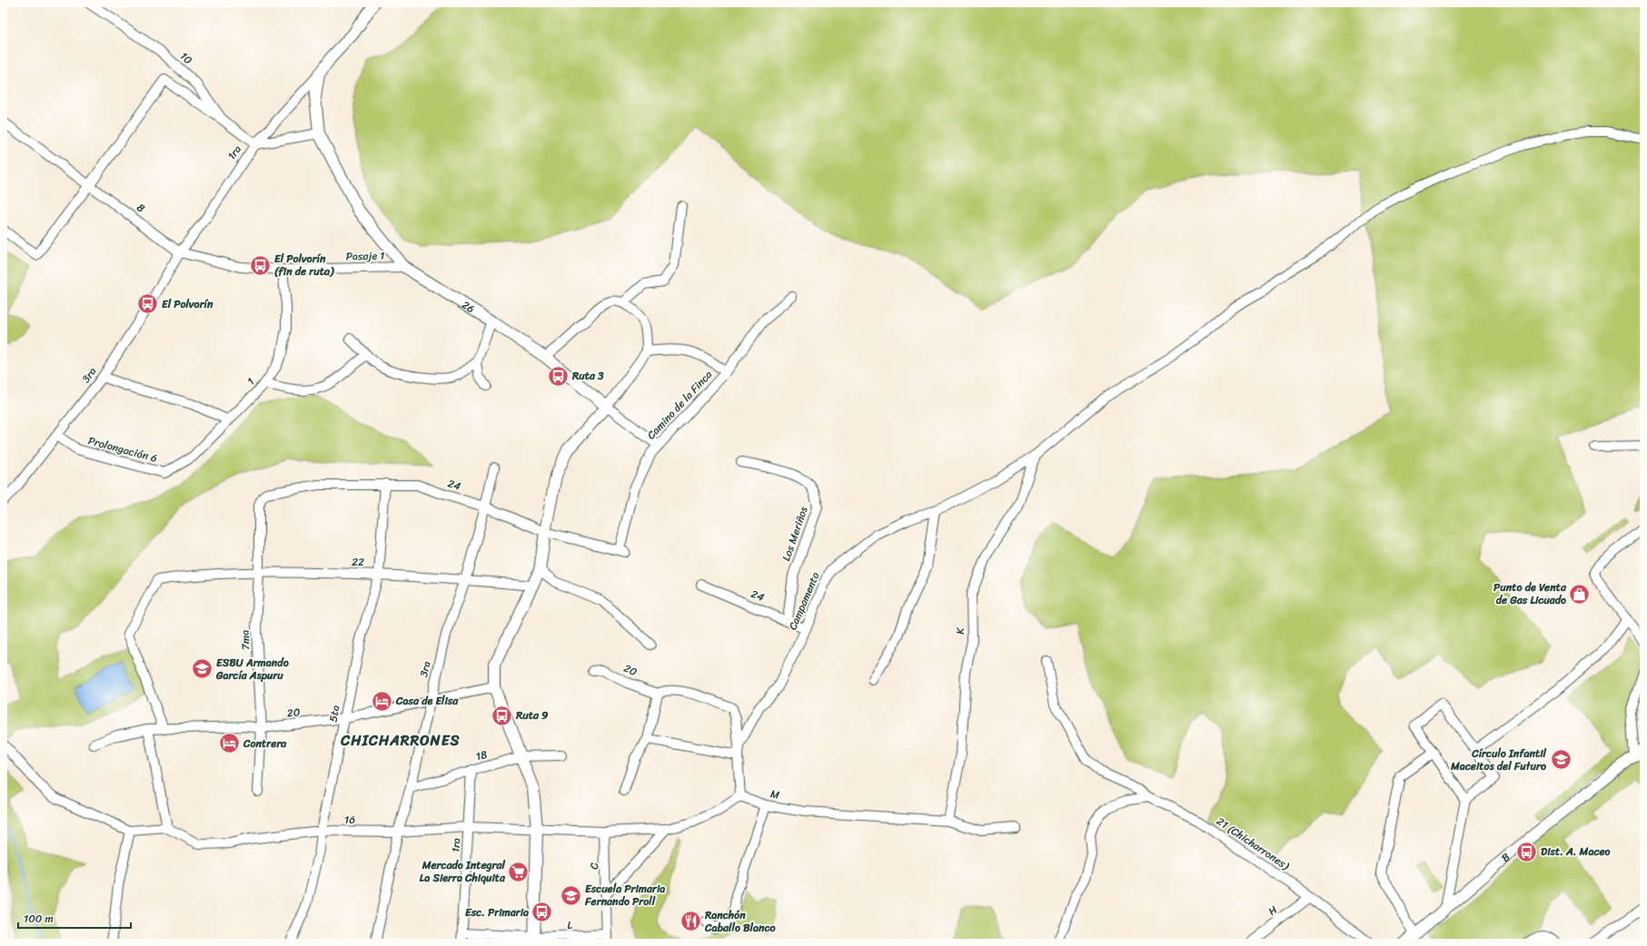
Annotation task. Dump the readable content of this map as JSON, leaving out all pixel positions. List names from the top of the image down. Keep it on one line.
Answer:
{"streets":{"street":["10","1ra","8","Pasaje 1","26","3ra","1","Camino de la Finca","Prolongación 6","24","Los Meriños","22","Campamento","K","7ma","20","5ta","18","M","16","21 (Chicharrones)","B","C","H","L"]},"crossings":[["10","1ra"],["1ra","8"],["1ra","3ra"],["1ra","18"],["1ra","16"],["1ra","L"],["8","Pasaje 1"],["8","3ra"],["8","1"],["Pasaje 1","26"],["Pasaje 1","1"],["26","Camino de la Finca"],["3ra","Prolongación 6"],["3ra","24"],["3ra","22"],["3ra","20"],["3ra","18"],["3ra","16"],["1","Prolongación 6"],["Camino de la Finca","24"],["24","Los Meriños"],["24","Campamento"],["24","7ma"],["24","5ta"],["22","7ma"],["22","20"],["22","5ta"],["Campamento","K"],["Campamento","M"],["K","M"],["7ma","20"],["20","5ta"],["5ta","16"],["21 (Chicharrones)","H"],["C","L"]],"districts":["CHICHARRONES"],"places":{"bus stop":["El Polvorín (fin de ruta)","El Polvorín","Ruta 3","Ruta 9","Dist. A. Maceo","Esc. Primaria"],"shop":["Punto de Venta de Gas Licuado"],"school or university":["ESBU Armando García Aspuru","Círculo Infantil Maceitos del Futuro","Escuela Primaria Fernando Proll"],"hotel":["Casa de Elisa","Contrera"],"supermarket":["Mercado Integral La Sierra Chiquita"],"restaurant":["Ranchón Caballo Blanco"]},"scale_bar":"100 m"}
